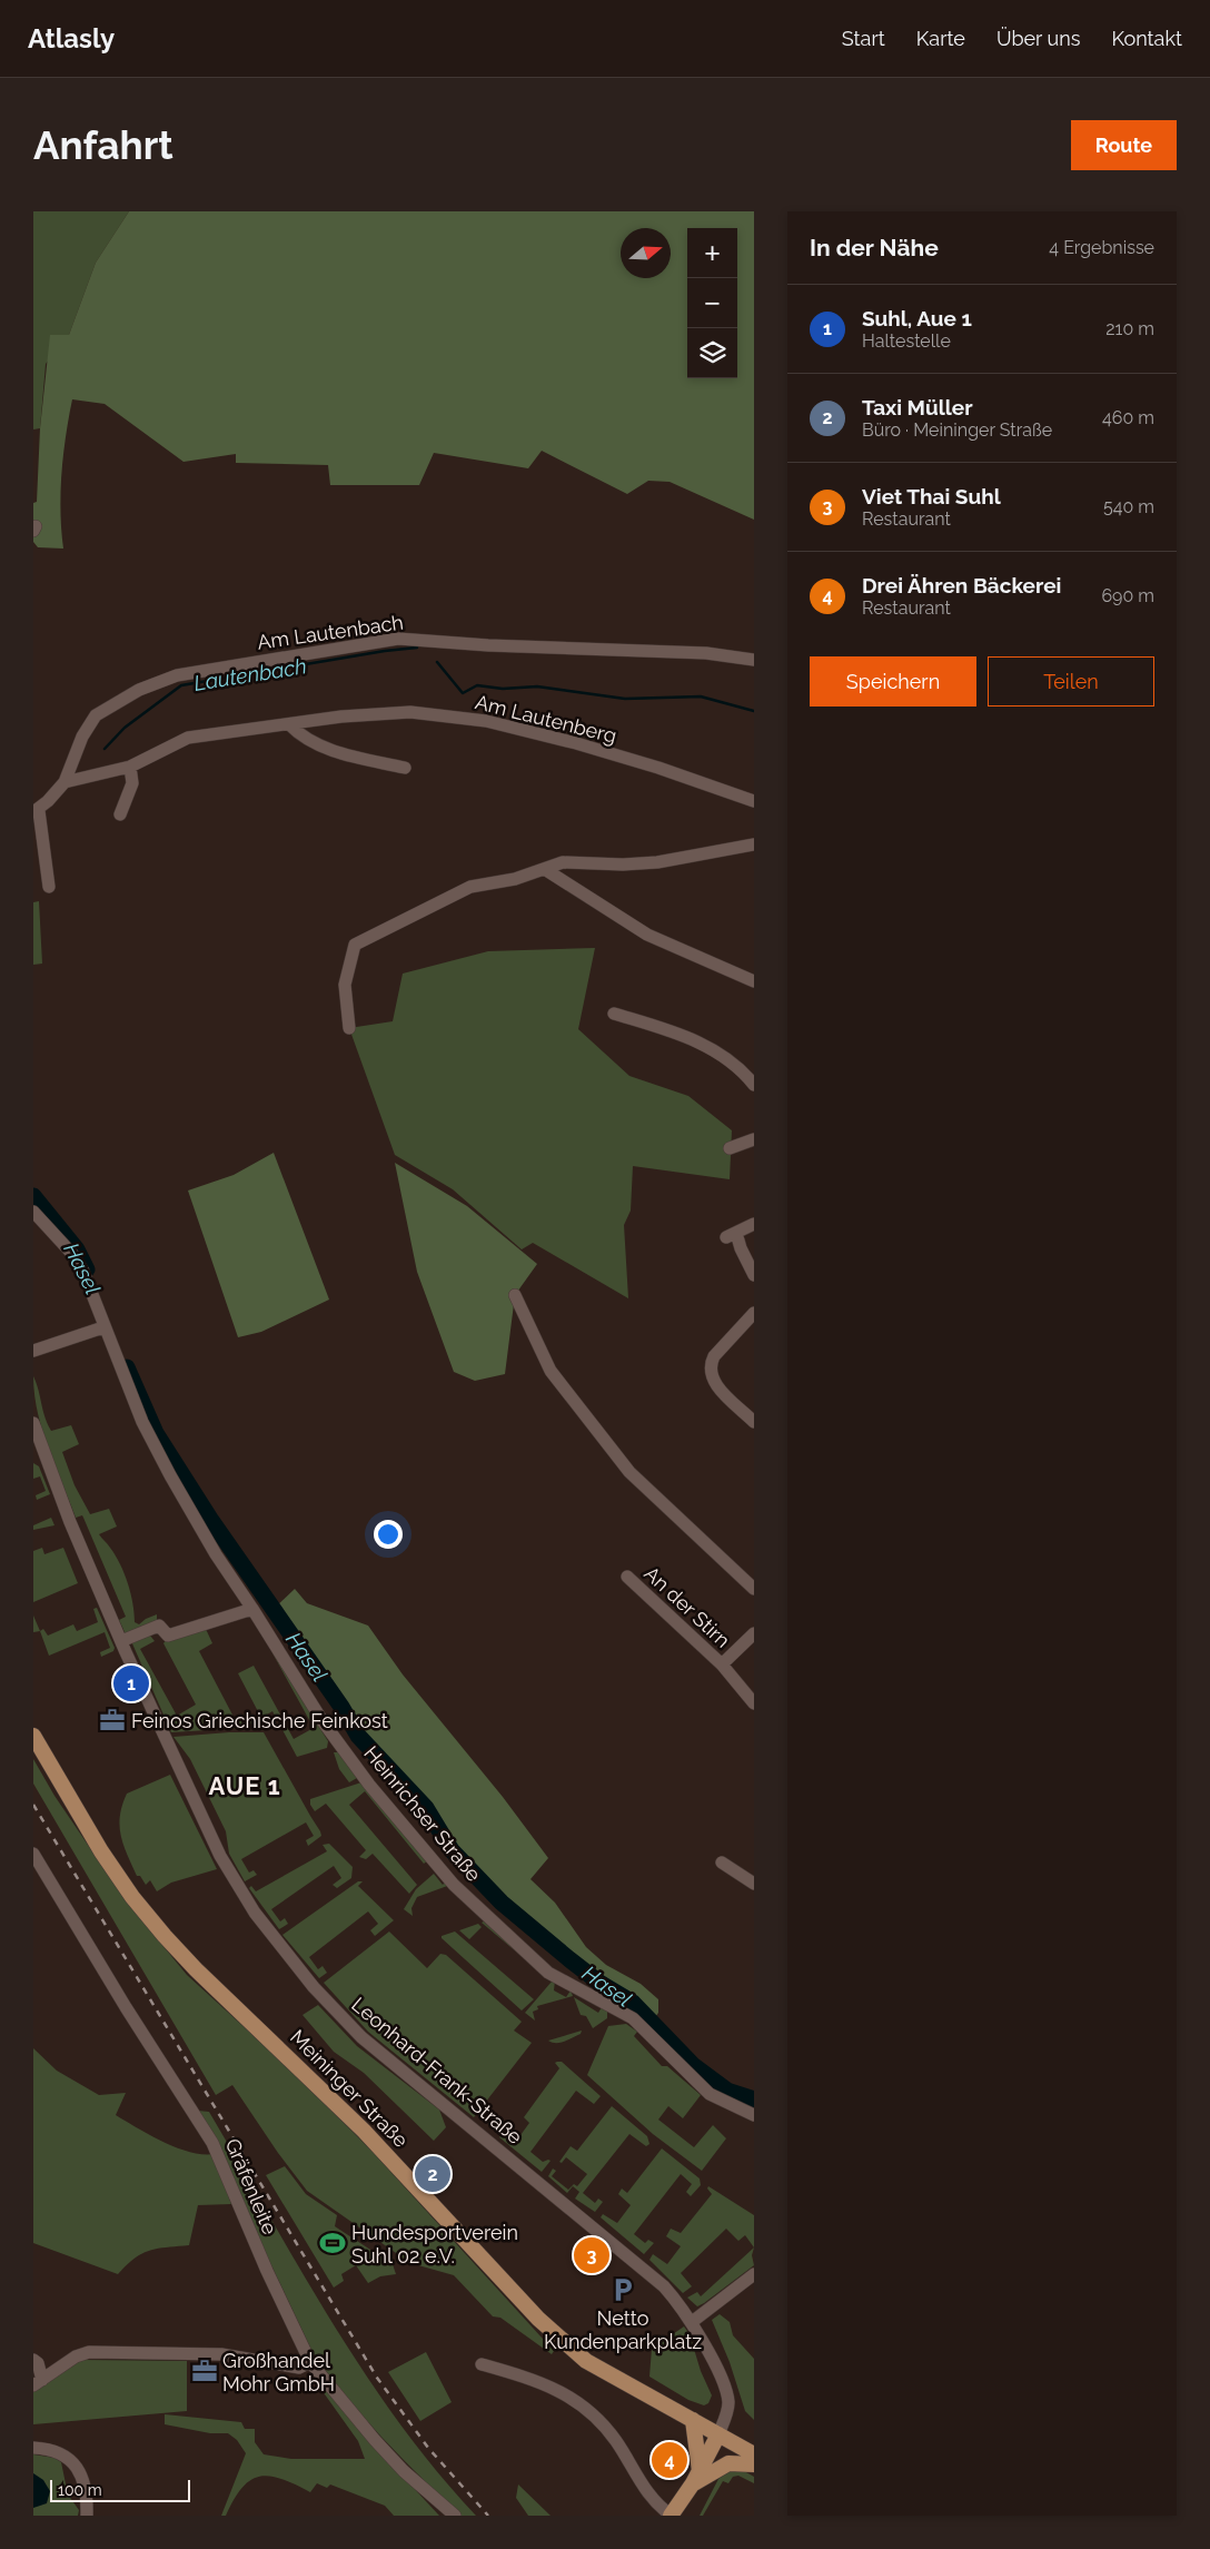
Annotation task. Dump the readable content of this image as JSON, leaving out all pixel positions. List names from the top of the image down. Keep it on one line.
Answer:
{"streets":{"main road":["Meininger Straße"],"street":["Am Lautenbach","Am Lautenberg","An der Stirn","Heinrichser Straße","Leonhard-Frank-Straße","Gräfenleite"]},"crossings":[["Am Lautenbach","Am Lautenberg"],["Leonhard-Frank-Straße","Meininger Straße"]],"districts":["AUE 1"],"water":["Lautenbach","Hasel"],"places":{"office":["Feinos Griechische Feinkost","Großhandel Mohr GmbH"],"sports":["Hundesportverein Suhl 02 e.V."],"parking":["Netto Kundenparkplatz"]},"scale_bar":"100 m","north":"right","page":{"header":"Atlasly","nav":["Start","Karte","Über uns","Kontakt"],"buttons":["Route",["Speichern","Teilen"]],"title":"Anfahrt","heading":["In der Nähe","4 Ergebnisse"],"map_buttons":["+","−"],"list":[{"mark":"1","name":"Suhl, Aue 1","note":"Haltestelle","value":"210 m"},{"mark":"2","name":"Taxi Müller","note":"Büro · Meininger Straße","value":"460 m"},{"mark":"3","name":"Viet Thai Suhl","note":"Restaurant","value":"540 m"},{"mark":"4","name":"Drei Ähren Bäckerei","note":"Restaurant","value":"690 m"}],"pins":["1","2","3","4"],"scale":"100 m"}}
